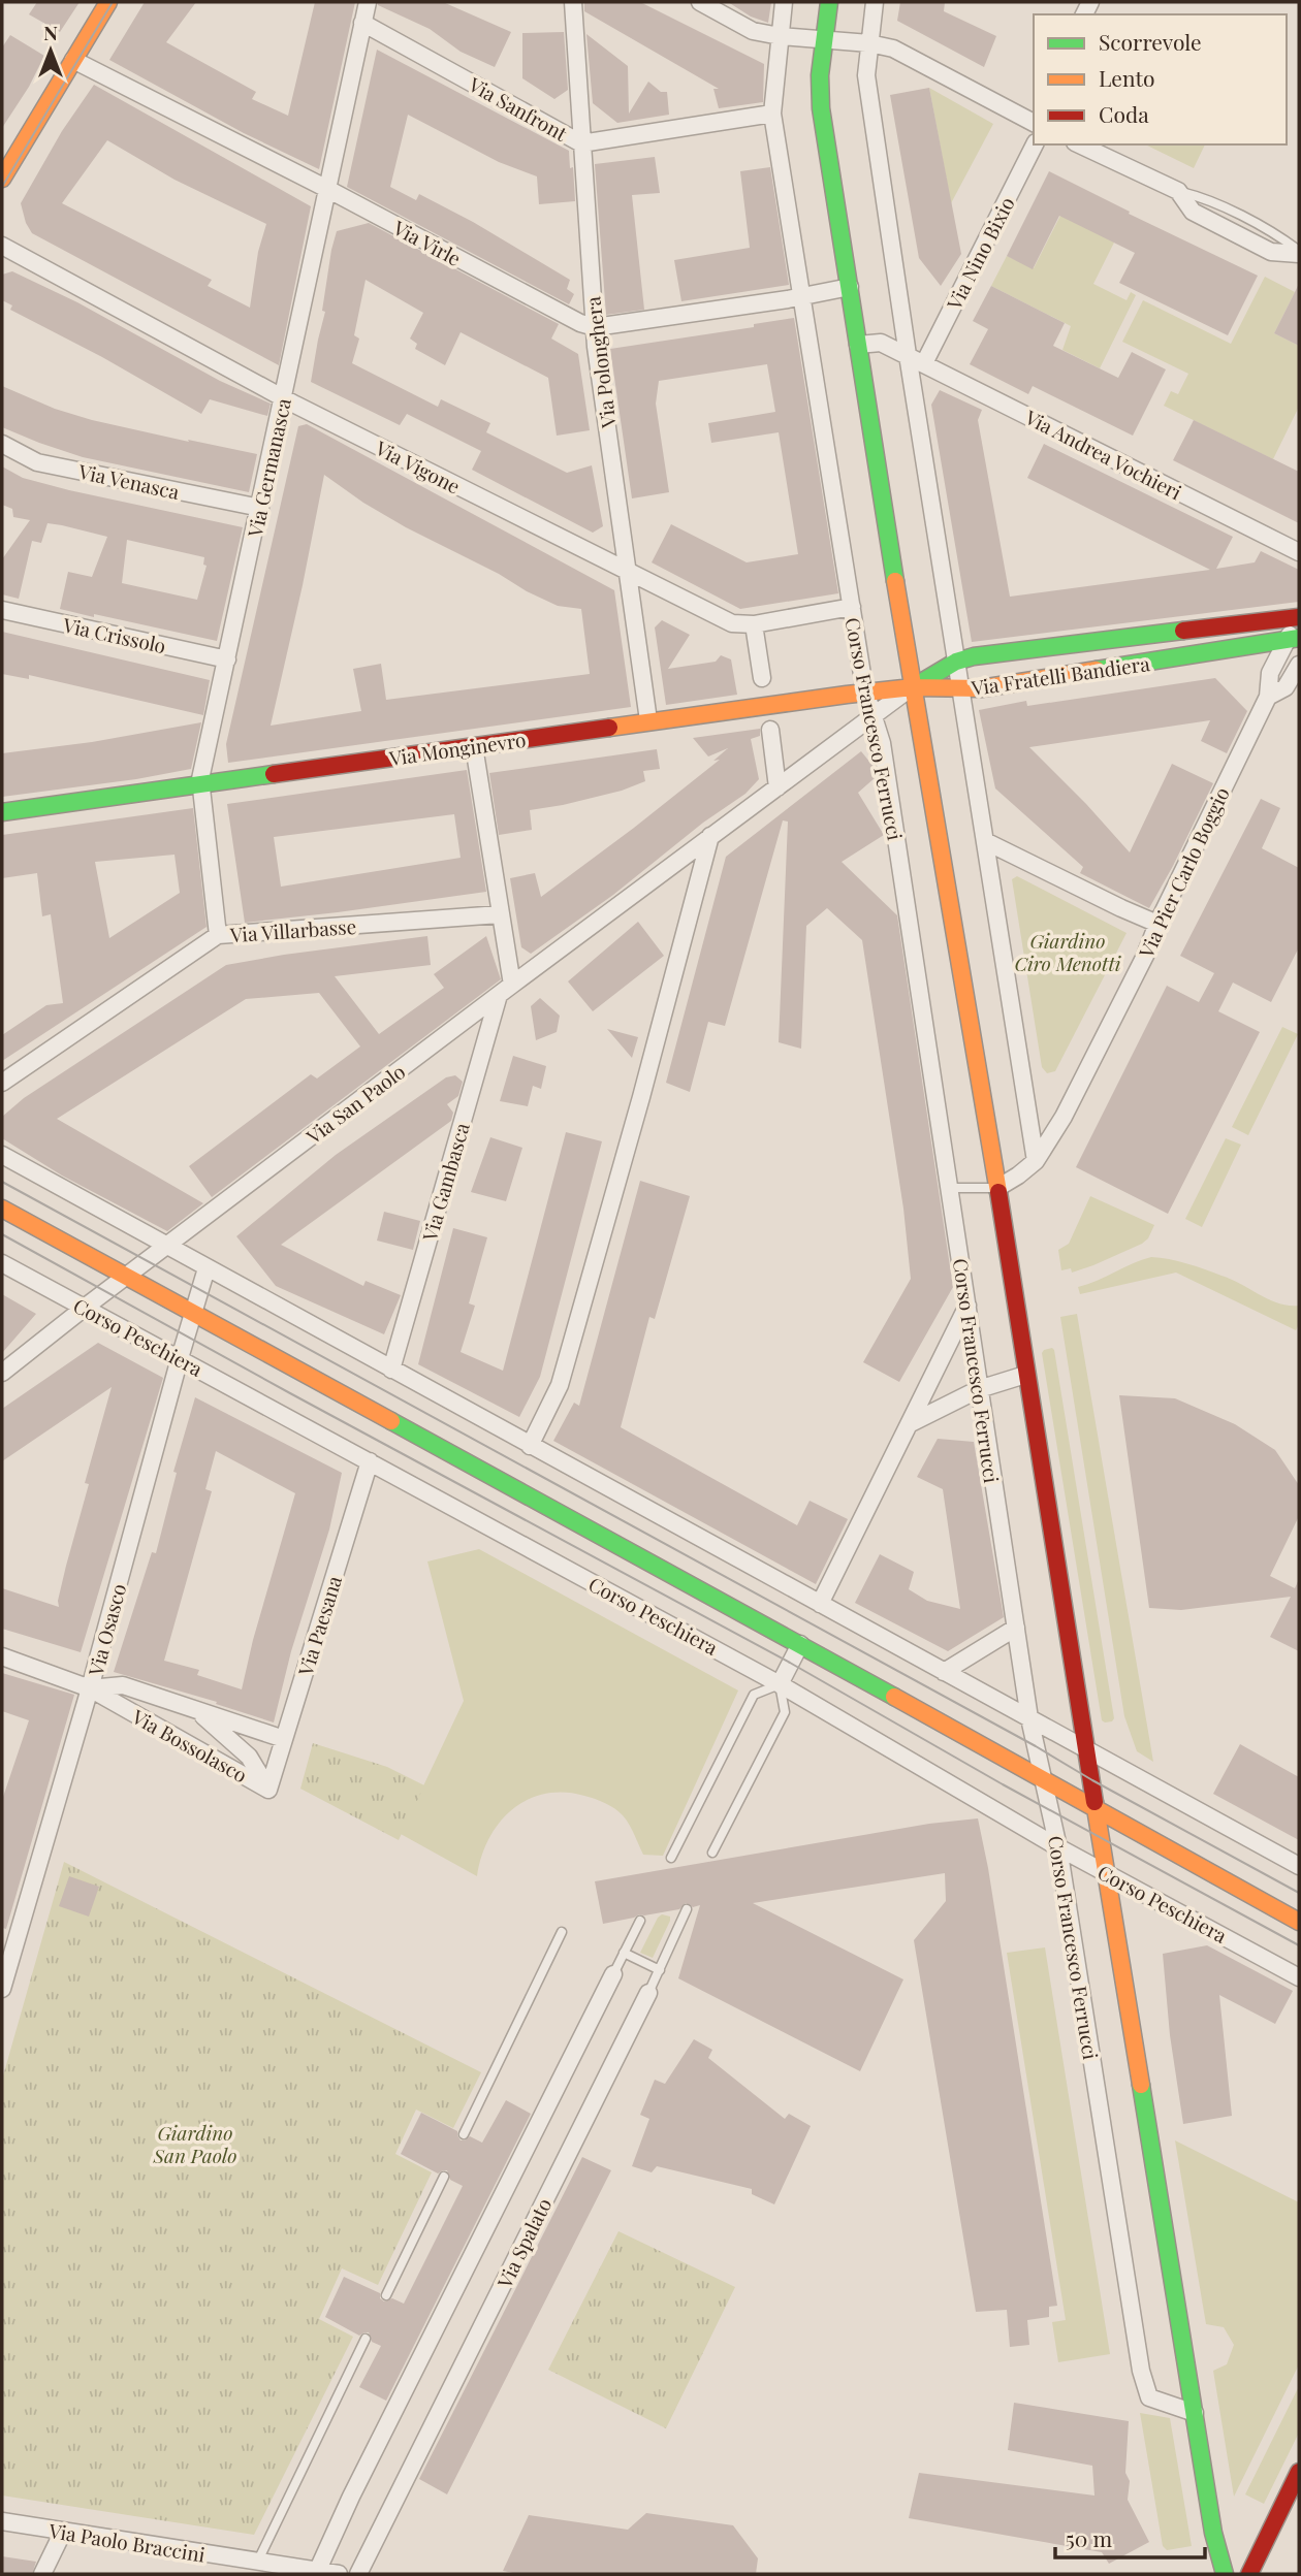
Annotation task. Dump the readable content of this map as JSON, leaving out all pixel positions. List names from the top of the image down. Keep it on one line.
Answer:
{"streets":{"main road":["Via Fratelli Bandiera","Corso Francesco Ferrucci","Via Monginevro"],"street":["Via Sanfront","Via Virle","Via Nino Bixio","Via Polonghera","Via Andrea Vochieri","Via Vigone","Via Germanasca","Via Venasca","Via Crissolo","Via Pier Carlo Boggio","Via Villarbasse","Via San Paolo","Via Gambasca","Corso Peschiera","Via Paesana","Via Osasco","Via Bossolasco","Via Spalato","Via Paolo Braccini"]},"crossings":[["Via Sanfront","Via Polonghera"],["Via Sanfront","Via Germanasca"],["Via Sanfront","Corso Francesco Ferrucci"],["Via Virle","Via Polonghera"],["Via Virle","Via Germanasca"],["Via Nino Bixio","Via Andrea Vochieri"],["Via Polonghera","Via Vigone"],["Via Polonghera","Via Monginevro"],["Via Vigone","Via Germanasca"],["Via Vigone","Corso Francesco Ferrucci"],["Via Germanasca","Via Venasca"],["Via Germanasca","Via Crissolo"],["Via Germanasca","Via Monginevro"],["Via Germanasca","Via Villarbasse"],["Via Fratelli Bandiera","Corso Francesco Ferrucci"],["Via Fratelli Bandiera","Via Monginevro"],["Via Fratelli Bandiera","Via San Paolo"],["Corso Francesco Ferrucci","Via Monginevro"],["Corso Francesco Ferrucci","Via Pier Carlo Boggio"],["Corso Francesco Ferrucci","Via San Paolo"],["Corso Francesco Ferrucci","Corso Peschiera"],["Via Monginevro","Via San Paolo"],["Via Monginevro","Via Gambasca"],["Via Villarbasse","Via Gambasca"],["Via San Paolo","Via Gambasca"],["Via San Paolo","Corso Peschiera"],["Corso Peschiera","Via Paesana"],["Corso Peschiera","Via Osasco"],["Via Paesana","Via Bossolasco"],["Via Osasco","Via Bossolasco"],["Via Spalato","Via Paolo Braccini"]],"parks":["Giardino Ciro Menotti","Giardino San Paolo"],"legend":["Scorrevole","Lento","Coda"],"scale_bar":"50 m","north":"top"}
